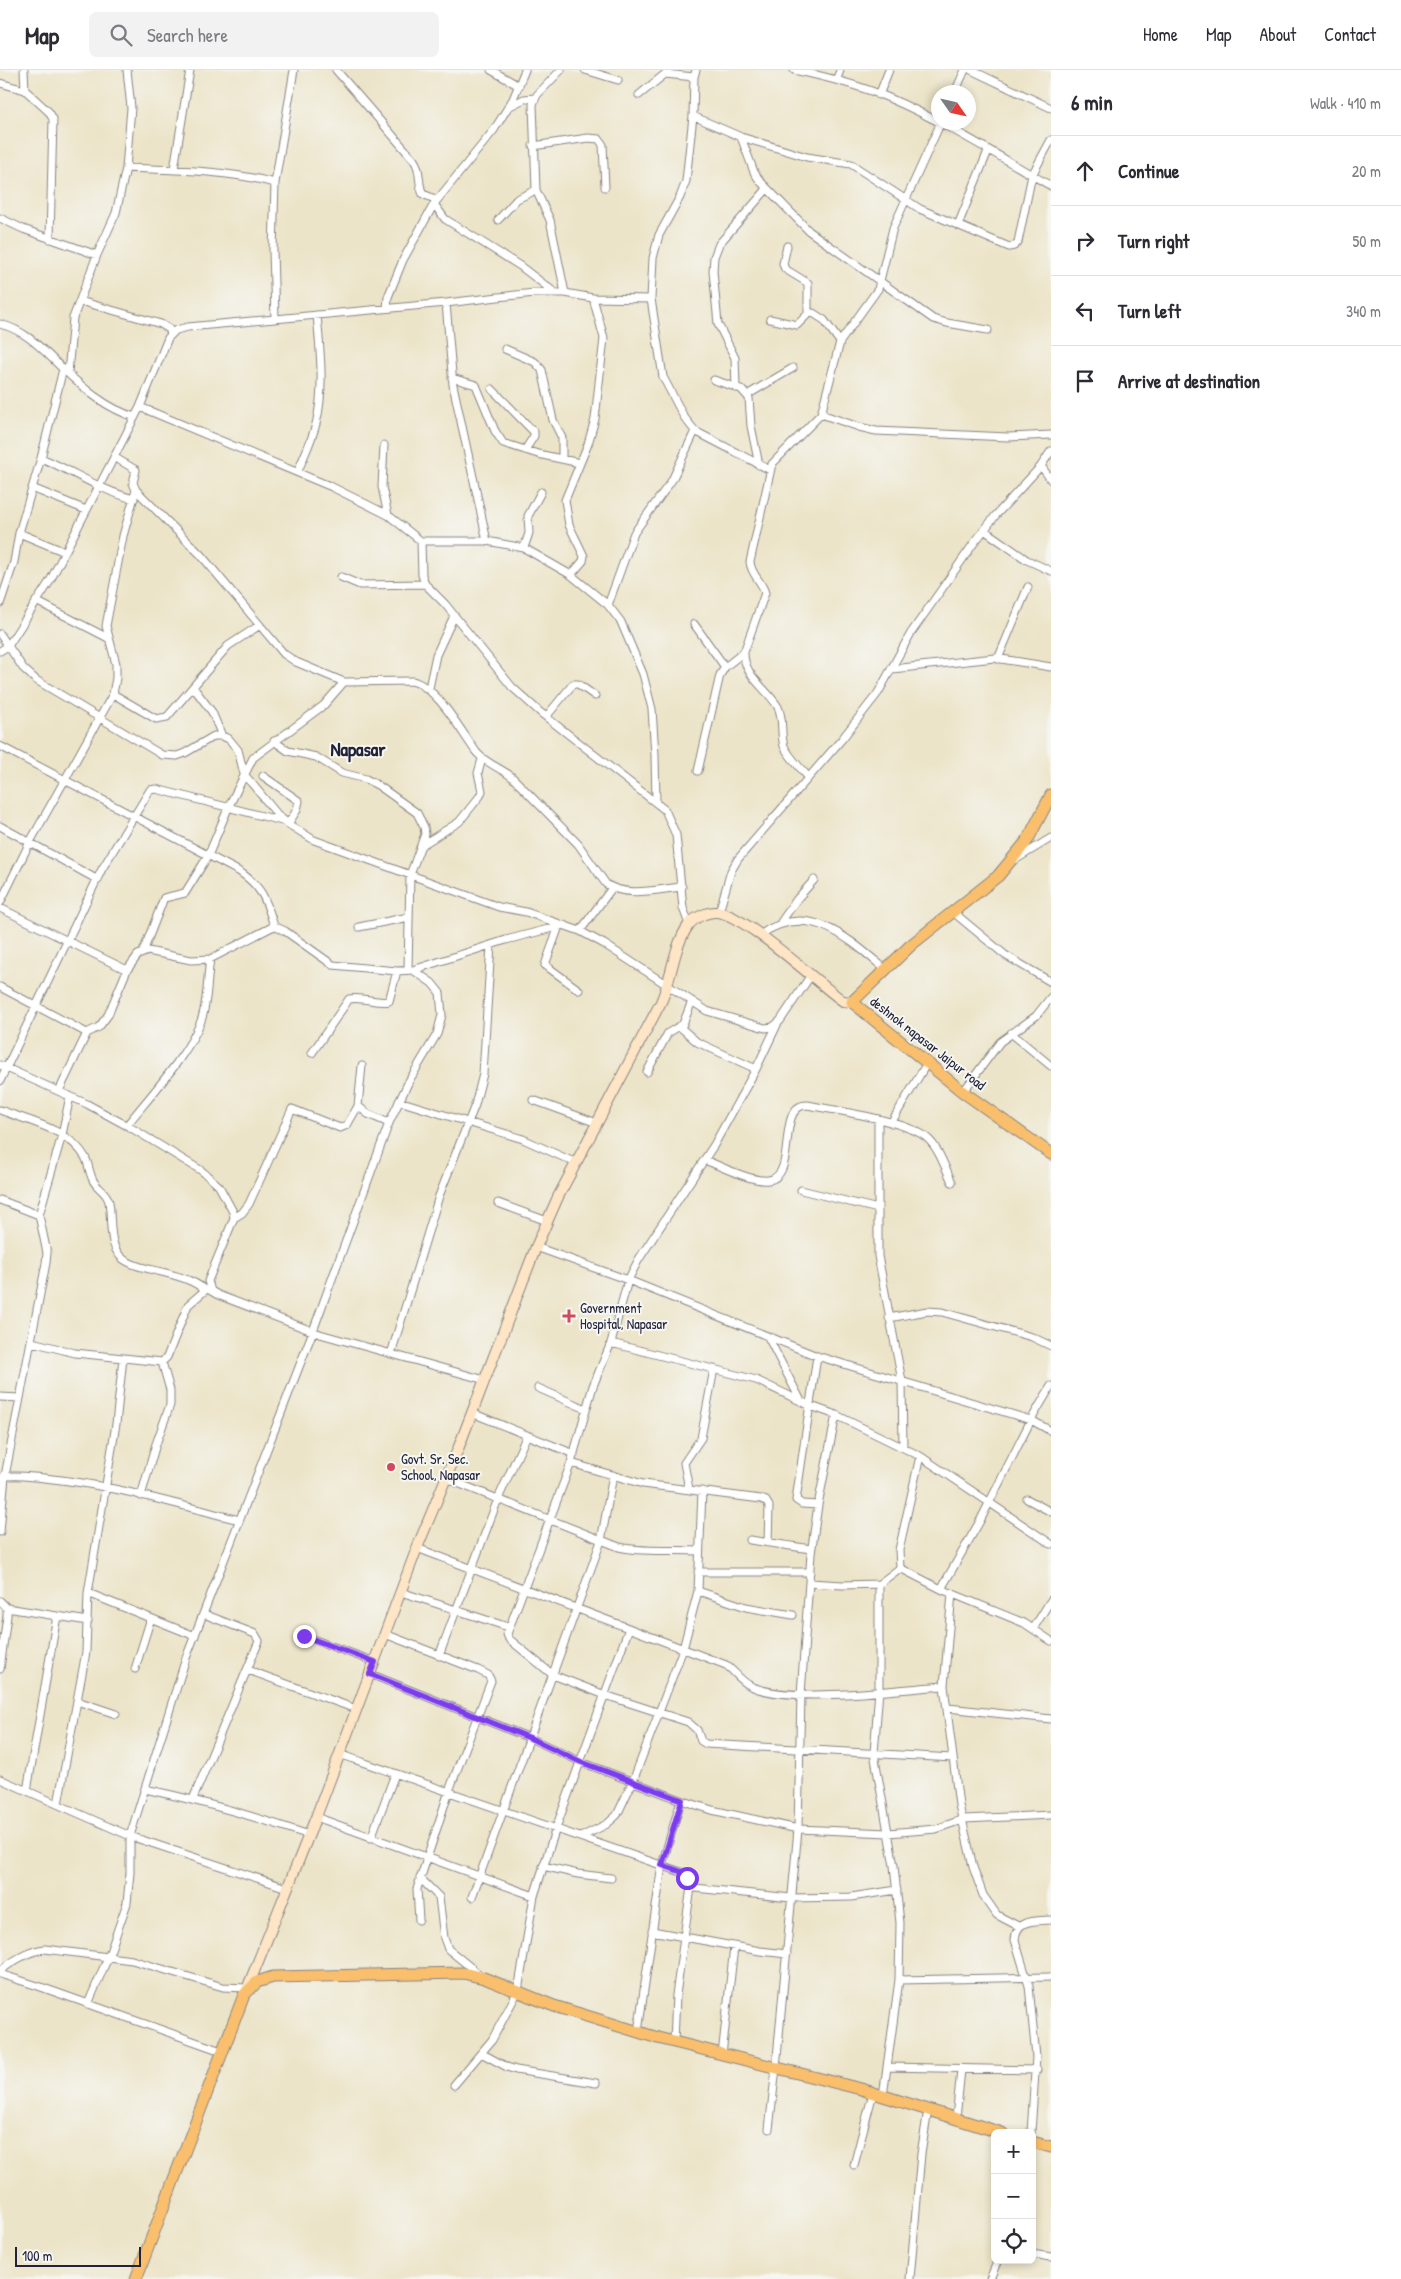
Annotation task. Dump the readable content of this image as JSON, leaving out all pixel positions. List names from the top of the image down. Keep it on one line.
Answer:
{"streets":{"main road":["deshnok napasar Jaipur road"]},"districts":["Napasar"],"places":{"health":["Government Hospital, Napasar"],"other":["Govt. Sr. Sec. School, Napasar"]},"scale_bar":"100 m","north":"bottom right","page":{"header":"Map","search":"Search here","nav":["Home","Map","About","Contact"],"heading":["6 min","Walk · 410 m"],"list":[["Continue","20 m"],["Turn right","50 m"],["Turn left","340 m"],"Arrive at destination"],"map_buttons":["+","−"],"scale":"100 m"}}
